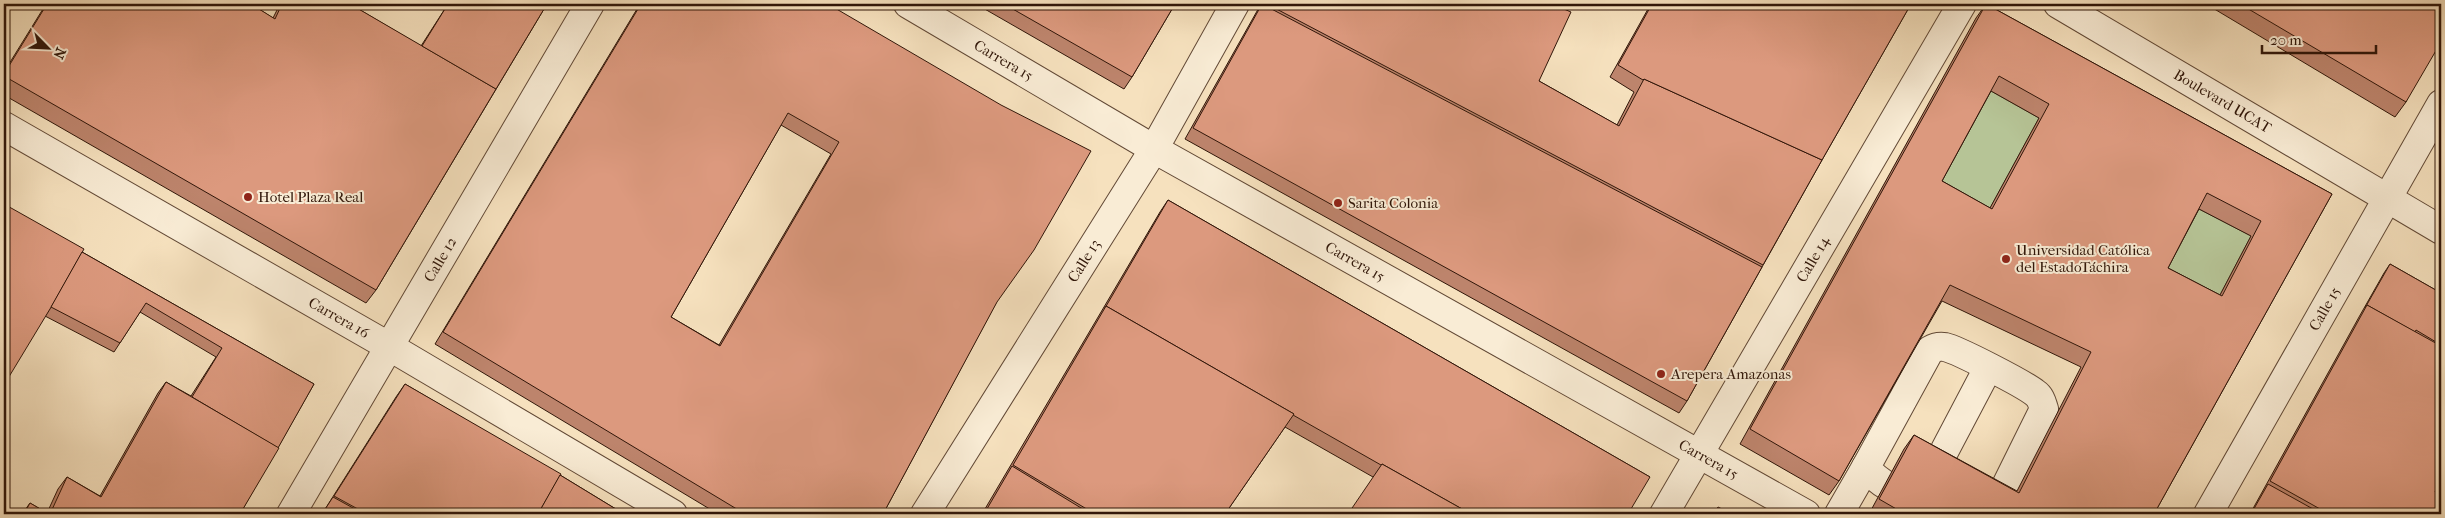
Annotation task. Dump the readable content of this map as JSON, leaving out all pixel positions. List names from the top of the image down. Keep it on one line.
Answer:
{"streets":{"street":["Carrera 15","Boulevard UCAT","Calle 12","Calle 14","Calle 13","Calle 15","Carrera 16"]},"crossings":[["Carrera 15","Calle 14"],["Carrera 15","Calle 13"],["Boulevard UCAT","Calle 15"],["Calle 12","Carrera 16"]],"places":["Hotel Plaza Real","Sarita Colonia","Universidad Católica del EstadoTáchira","Arepera Amazonas"],"scale_bar":"20 m","north":"bottom right"}
